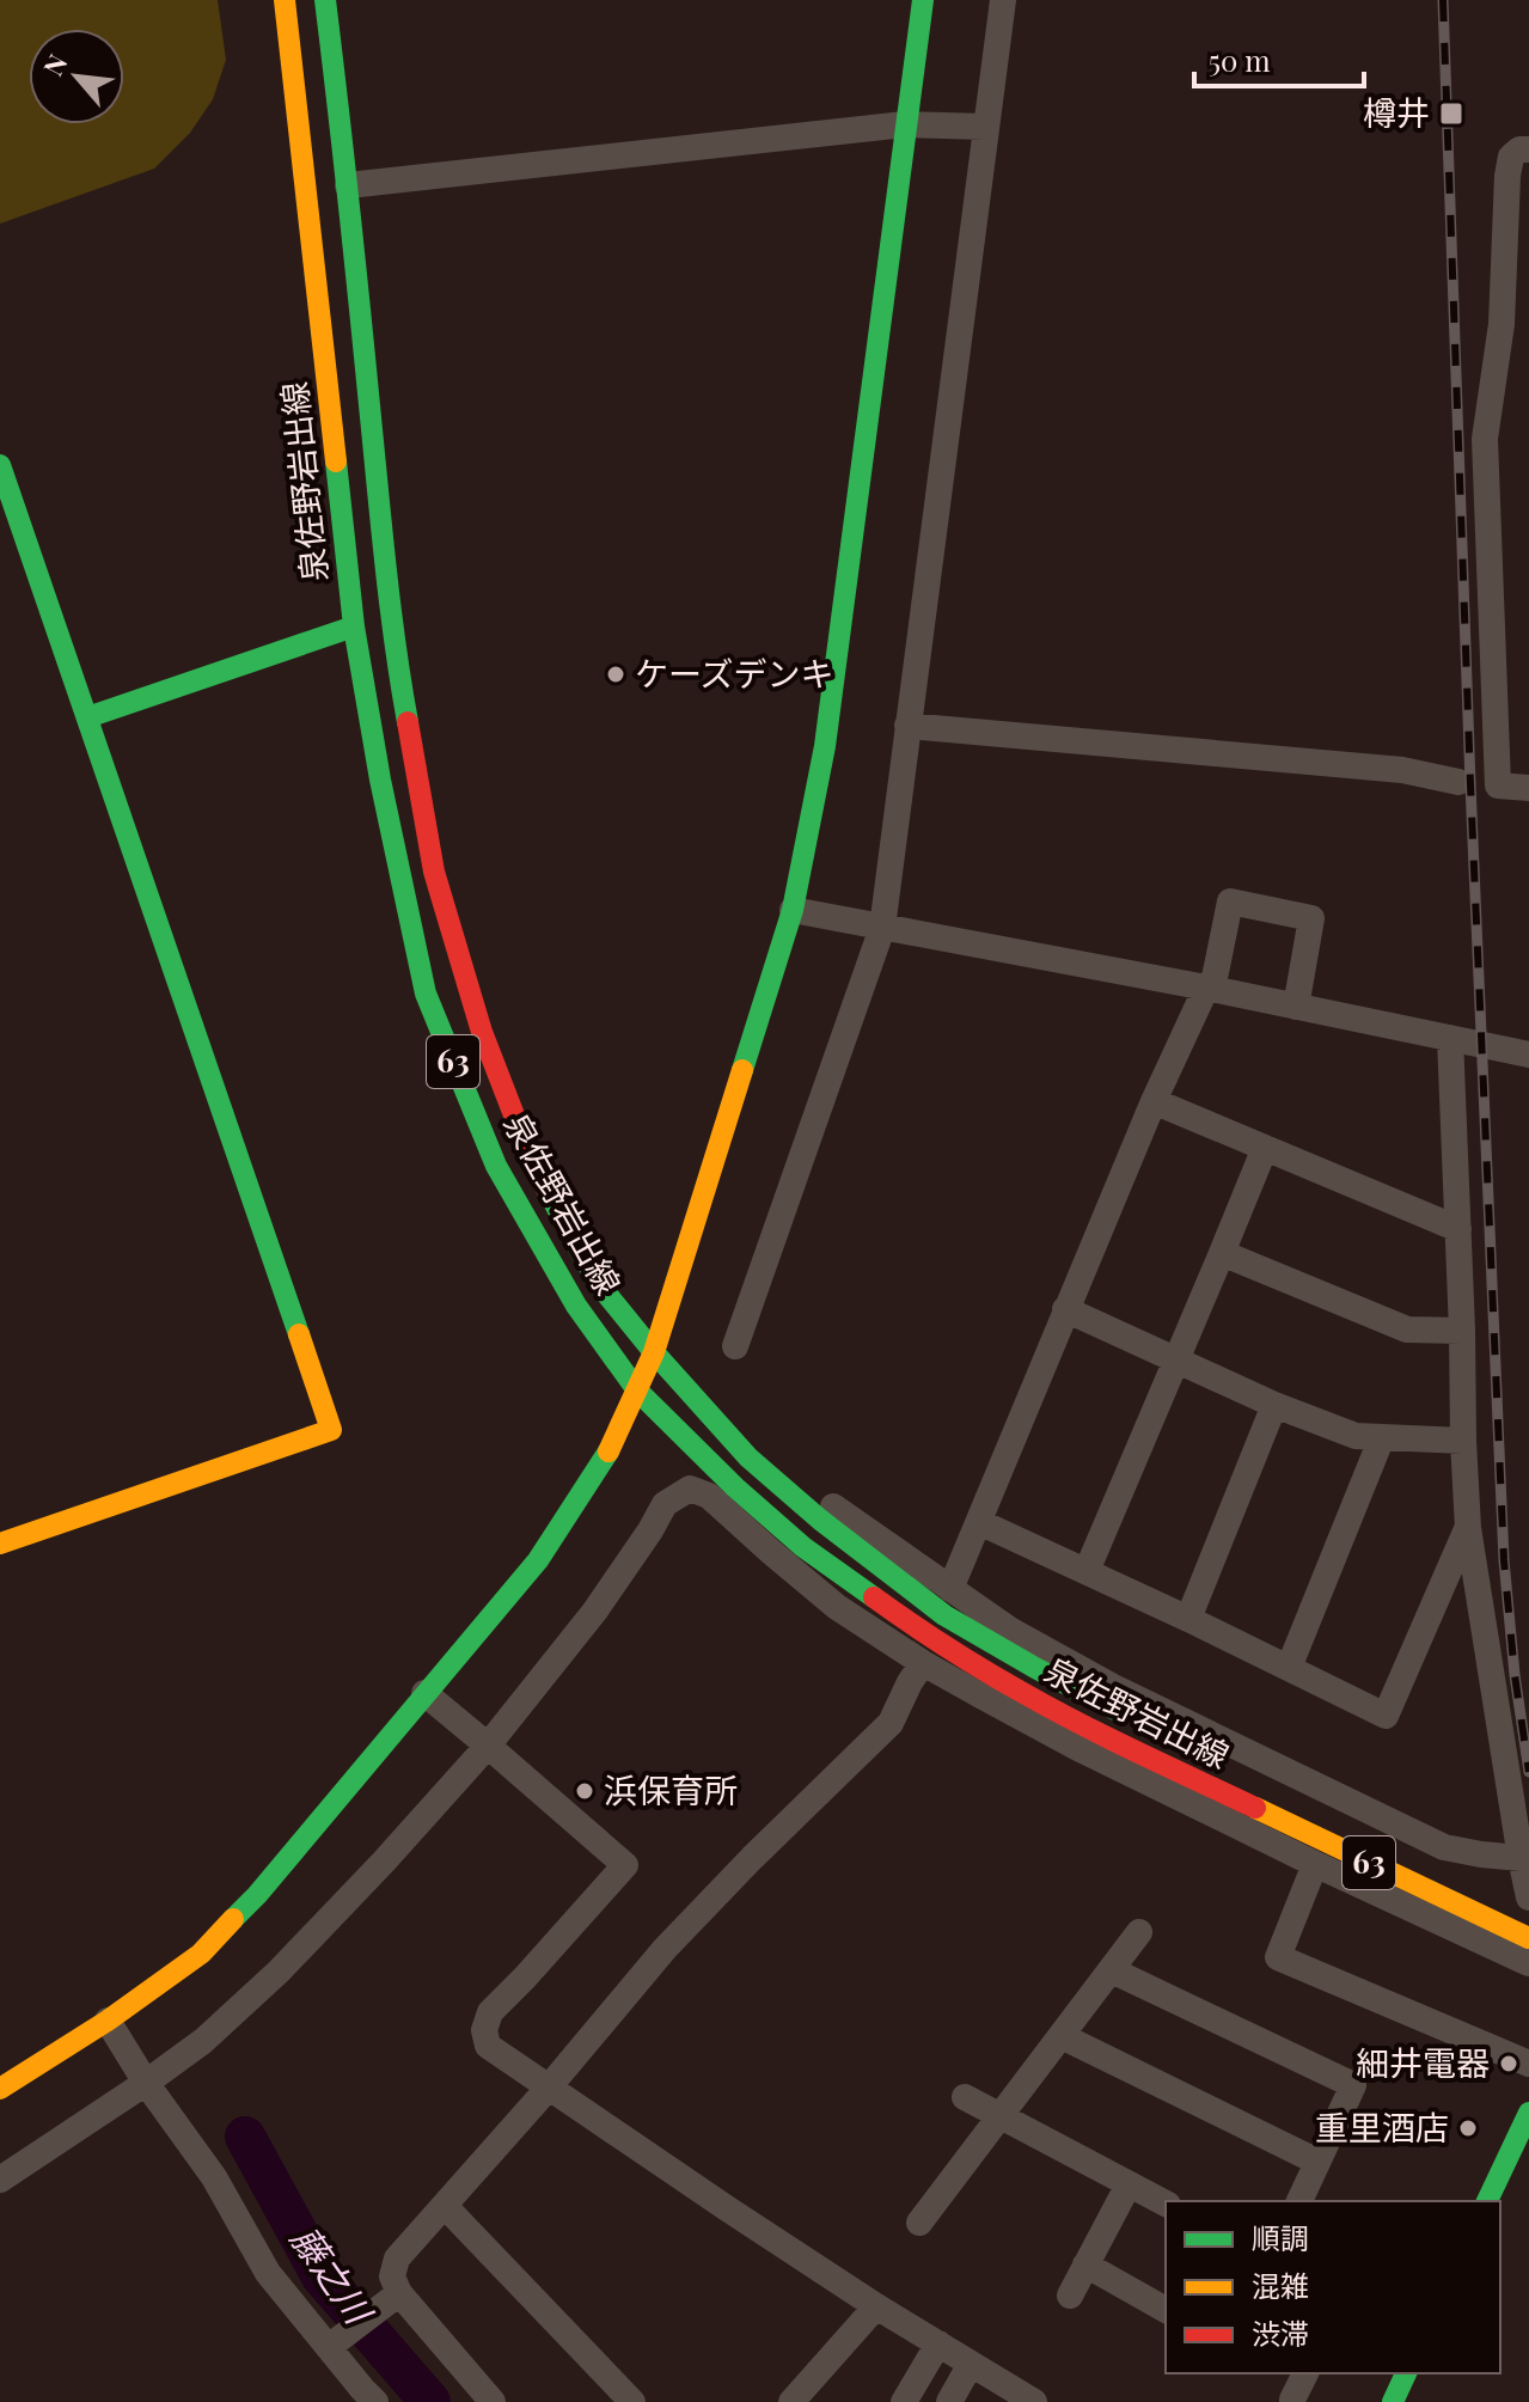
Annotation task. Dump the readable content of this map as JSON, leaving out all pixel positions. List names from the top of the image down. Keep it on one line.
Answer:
{"streets":{"main road":["泉佐野岩出線","63"]},"water":["藤之川"],"places":{"transit":["樽井"],"other":["ケーズデンキ","浜保育所","細井電器","重里酒店"]},"legend":["順調","混雑","渋滞"],"scale_bar":"50 m","north":"top left"}
